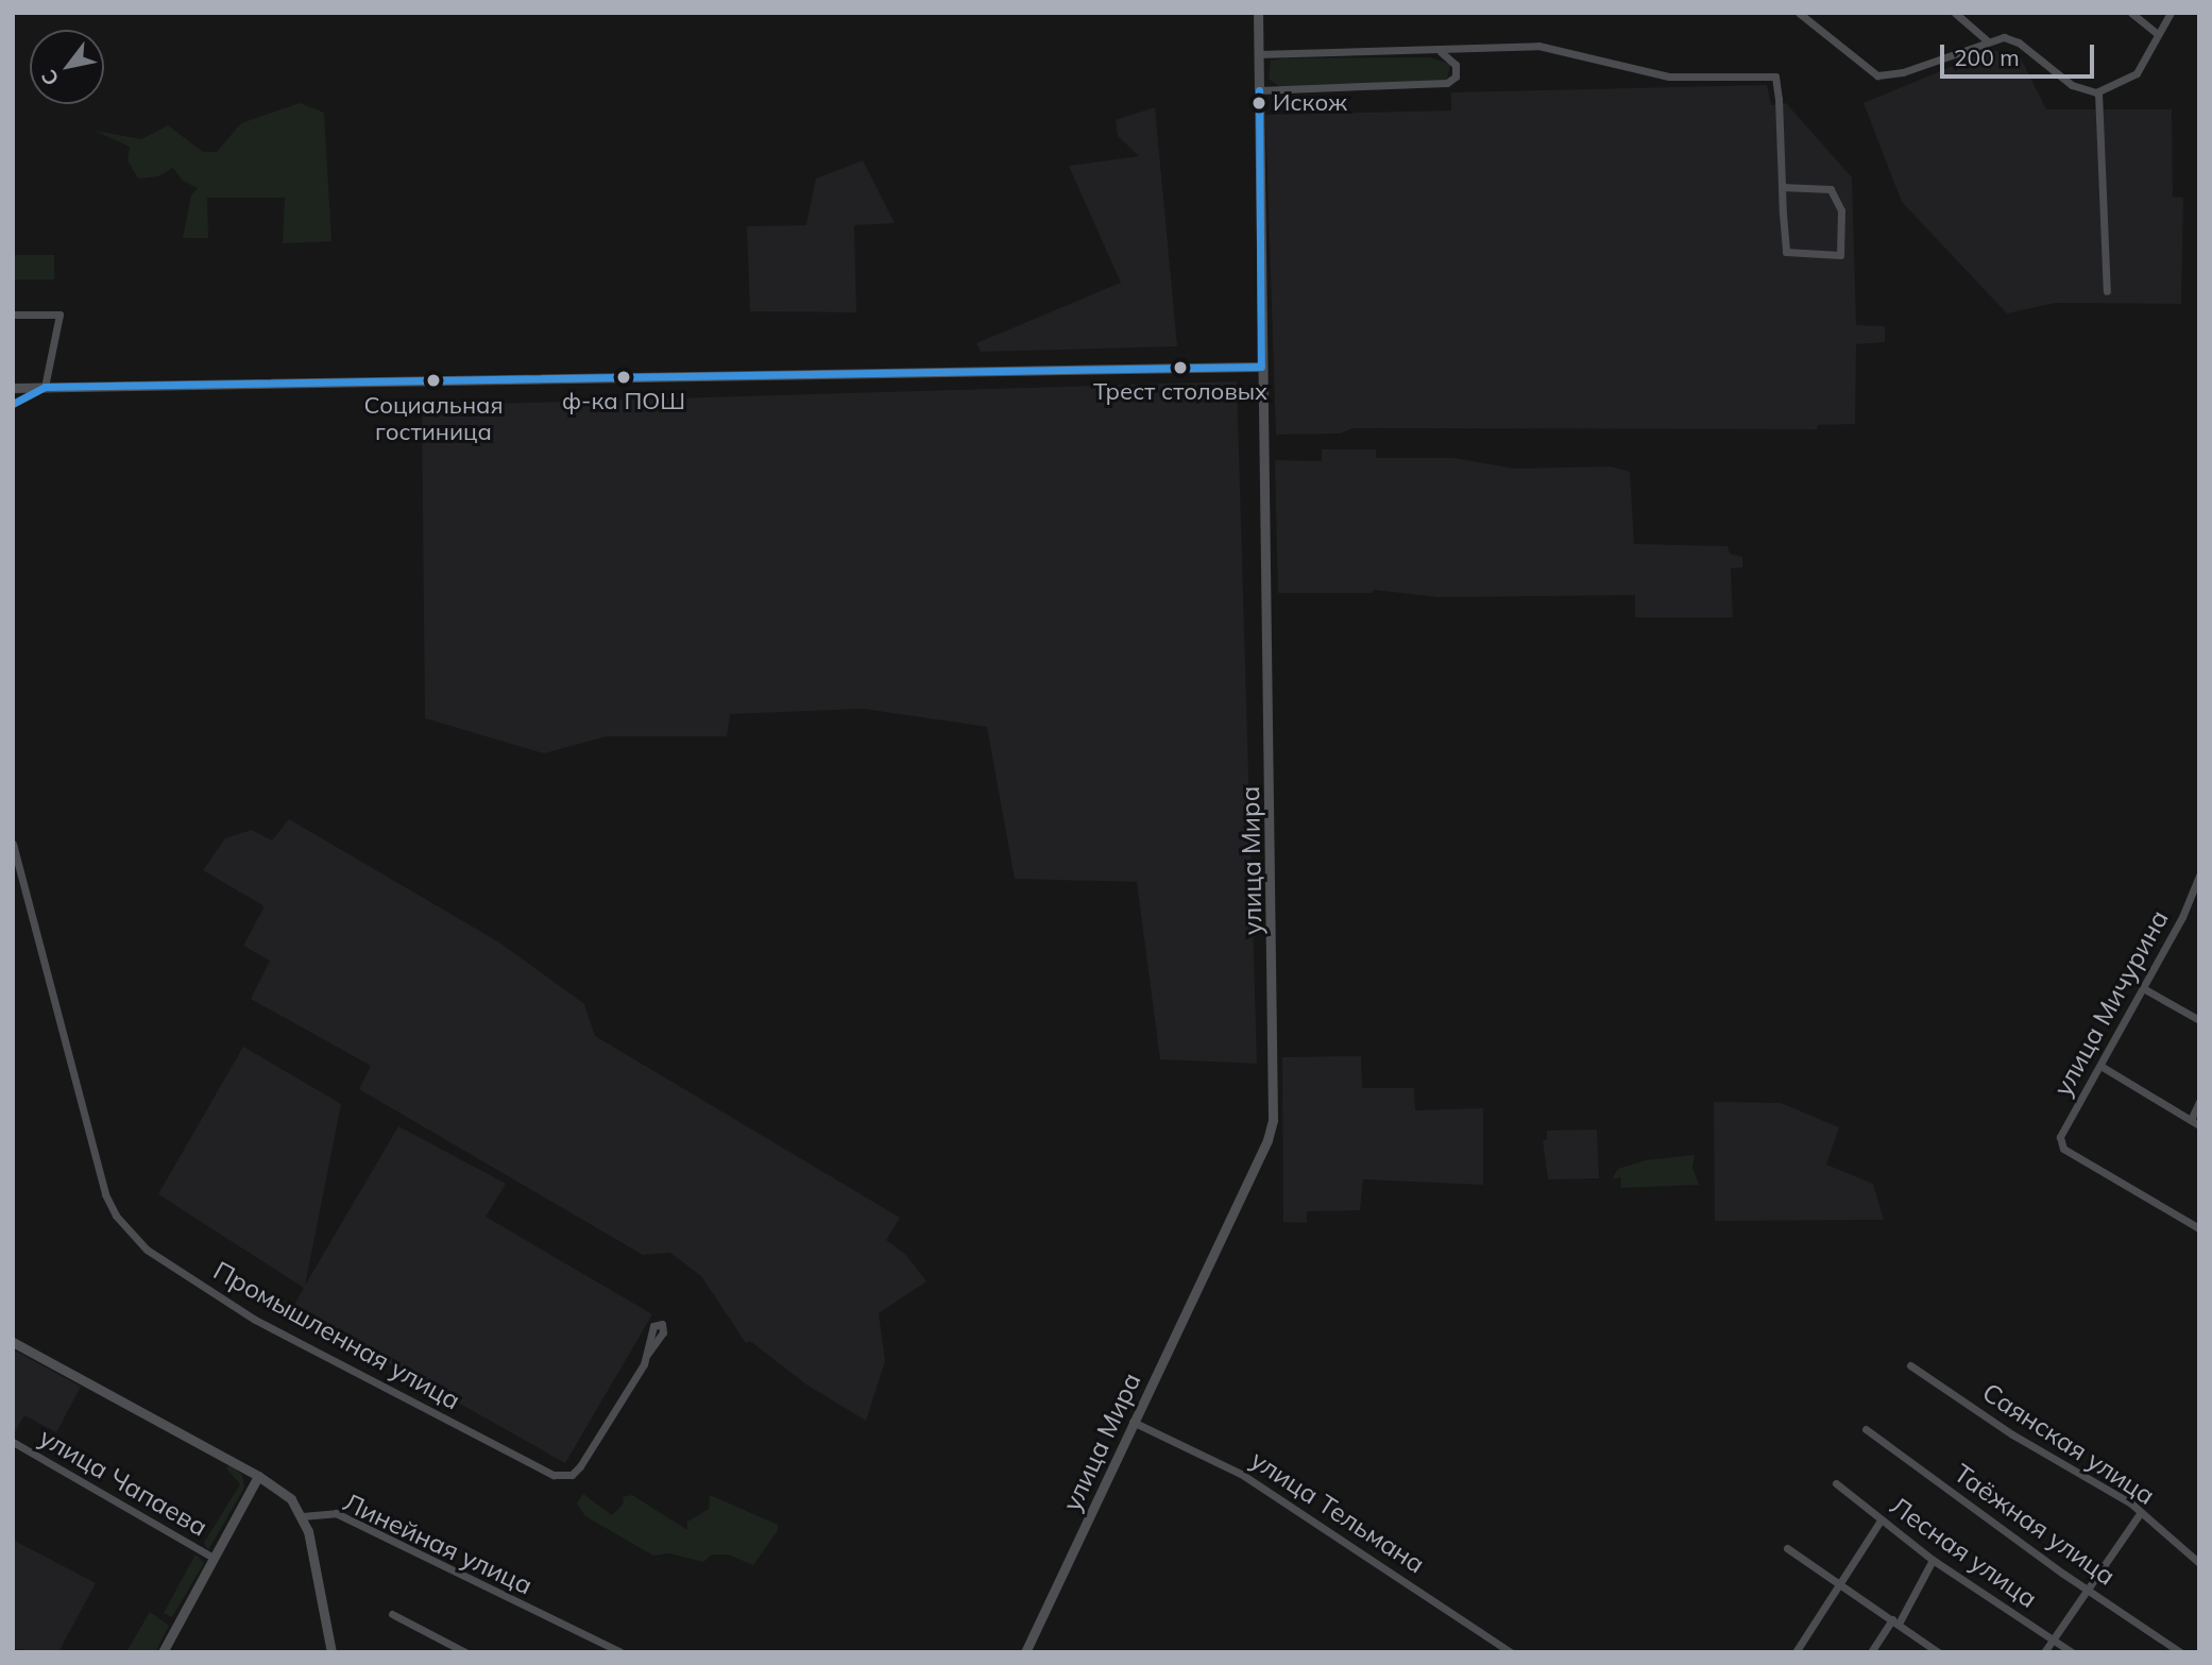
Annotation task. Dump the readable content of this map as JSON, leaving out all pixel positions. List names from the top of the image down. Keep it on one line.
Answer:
{"streets":{"main road":["улица Мира","Линейная улица"],"street":["улица Мичурина","Промышленная улица","Саянская улица","улица Чапаева","улица Тельмана","Таёжная улица","Лесная улица"]},"crossings":[["улица Мира","улица Тельмана"]],"places":["Искож","Трест столовых","ф-ка ПОШ","Социальная гостиница"],"scale_bar":"200 m","north":"bottom left"}
